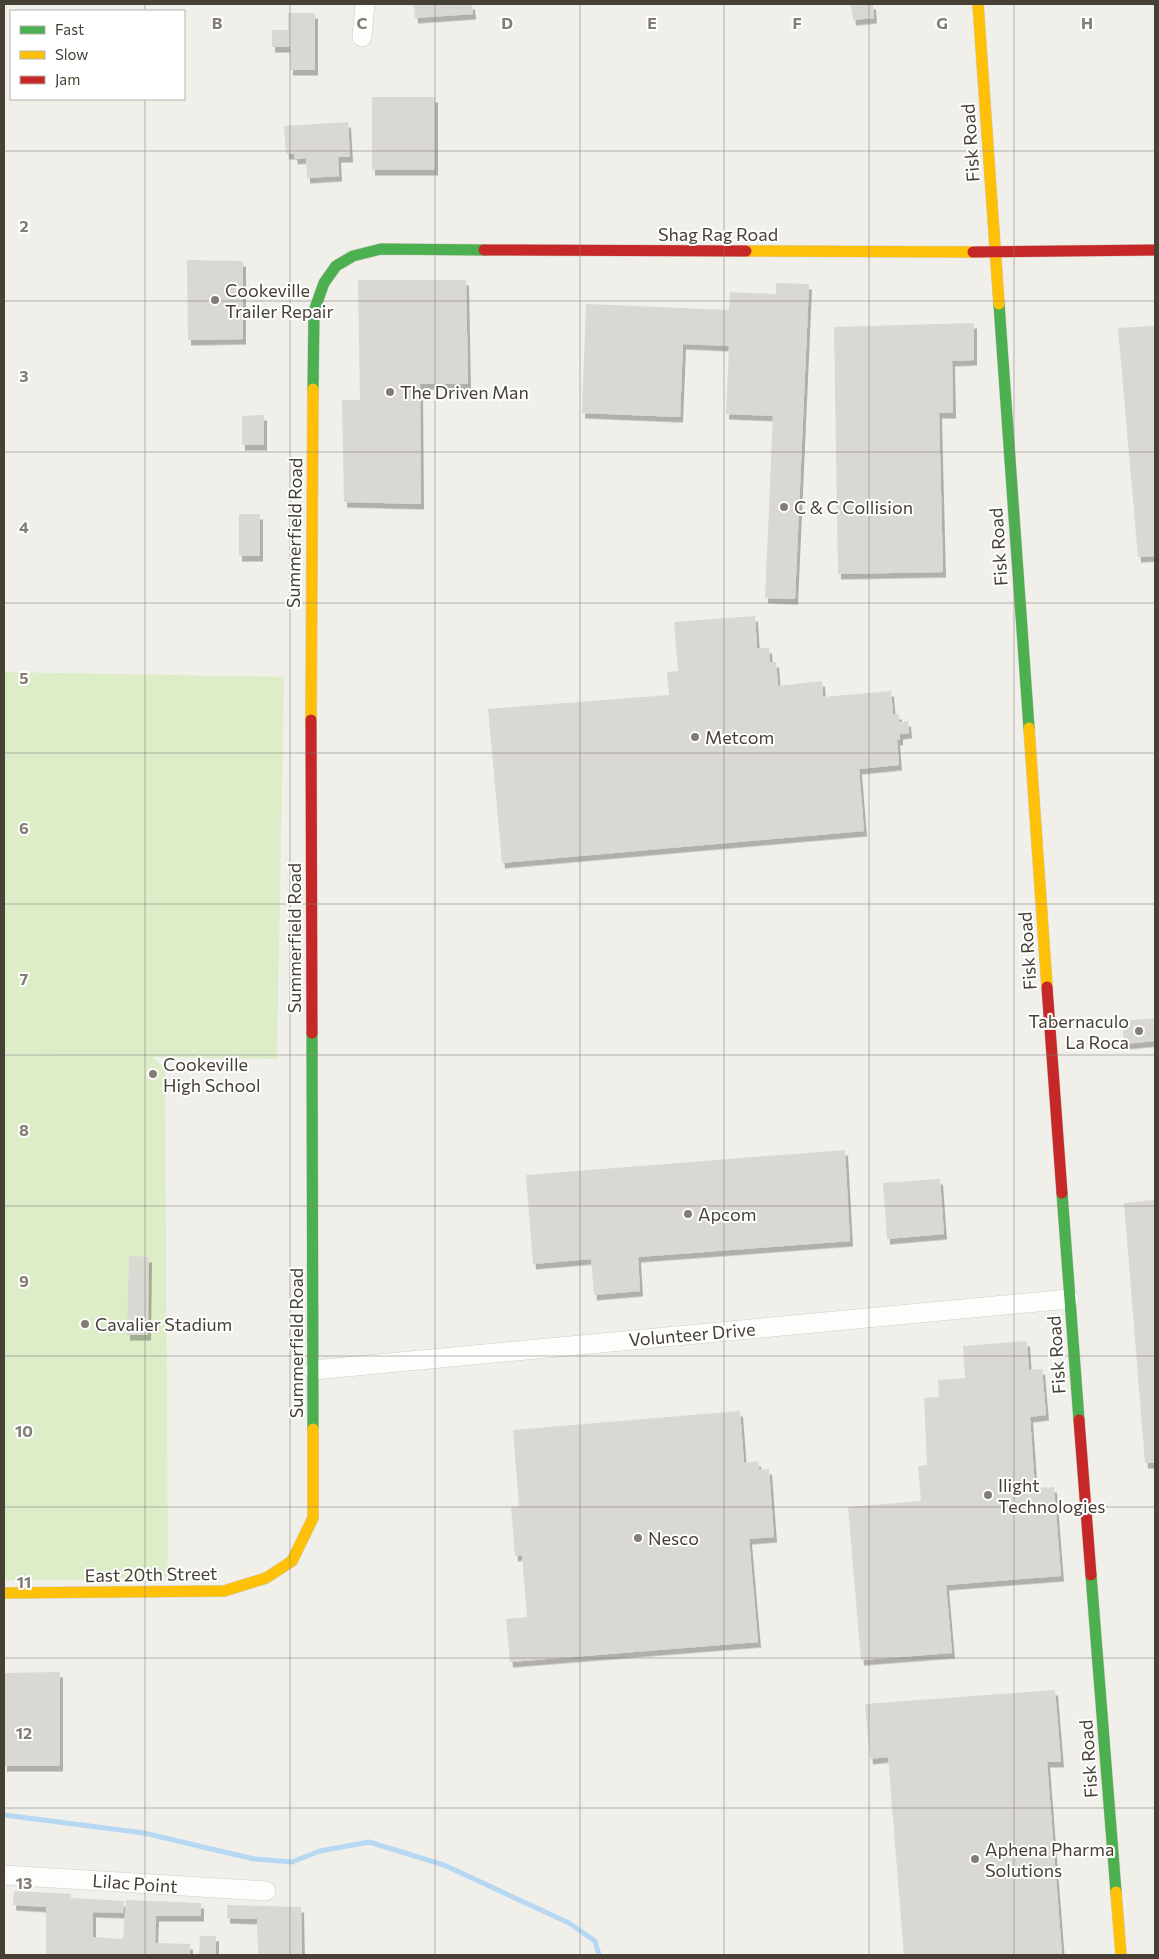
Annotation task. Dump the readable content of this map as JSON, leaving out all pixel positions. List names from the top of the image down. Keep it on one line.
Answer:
{"streets":{"street":["Fisk Road","Shag Rag Road","Summerfield Road","Volunteer Drive","East 20th Street","Lilac Point"]},"crossings":[["Fisk Road","Shag Rag Road"],["Fisk Road","Volunteer Drive"],["Shag Rag Road","Summerfield Road"],["Summerfield Road","Volunteer Drive"],["Summerfield Road","East 20th Street"]],"places":["Cookeville Trailer Repair","The Driven Man","C & C Collision","Metcom","Tabernaculo La Roca","Cookeville High School","Apcom","Cavalier Stadium","Ilight Technologies","Nesco","Aphena Pharma Solutions"],"legend":["Fast","Slow","Jam"],"grid":{"columns":["B","C","D","E","F","G","H"],"rows":["2","3","4","5","6","7","8","9","10","11","12","13"]}}
